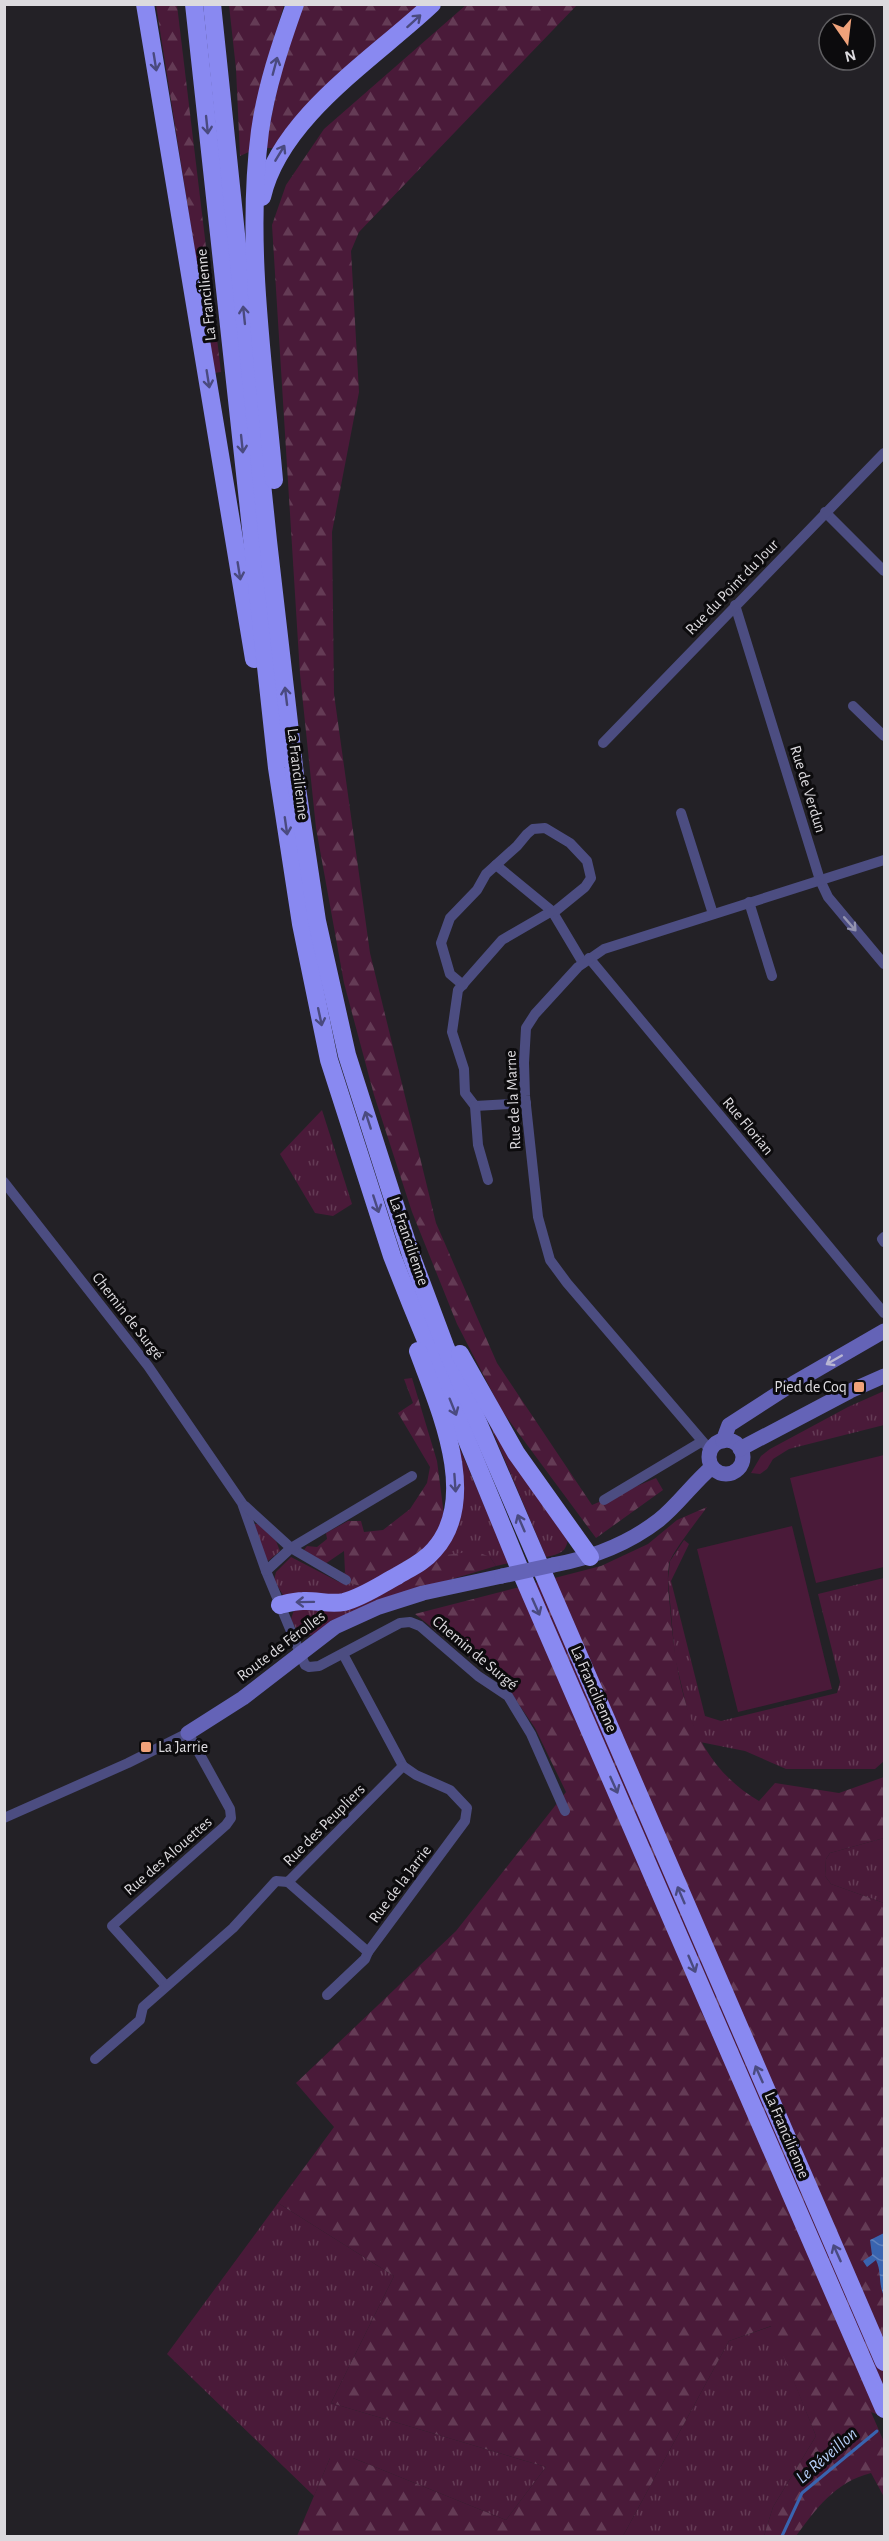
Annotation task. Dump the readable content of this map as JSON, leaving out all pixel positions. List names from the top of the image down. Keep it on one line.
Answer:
{"streets":{"highway":["La Francilienne"],"street":["Rue du Point du Jour","Rue de Verdun","Rue de la Marne","Rue Florian","Chemin de Surgé","Route de Férolles","Rue des Peupliers","Rue des Alouettes","Rue de la Jarrie"]},"crossings":[["Rue du Point du Jour","Rue de Verdun"],["Rue de Verdun","Rue de la Marne"],["Rue de la Marne","Rue Florian"],["Rue de la Marne","Route de Férolles"],["Chemin de Surgé","Route de Férolles"],["Route de Férolles","Rue des Alouettes"],["Rue des Peupliers","Rue des Alouettes"],["Rue des Peupliers","Rue de la Jarrie"]],"water":["Le Réveillon"],"places":{"transit":["Pied de Coq","La Jarrie"]},"north":"bottom"}
